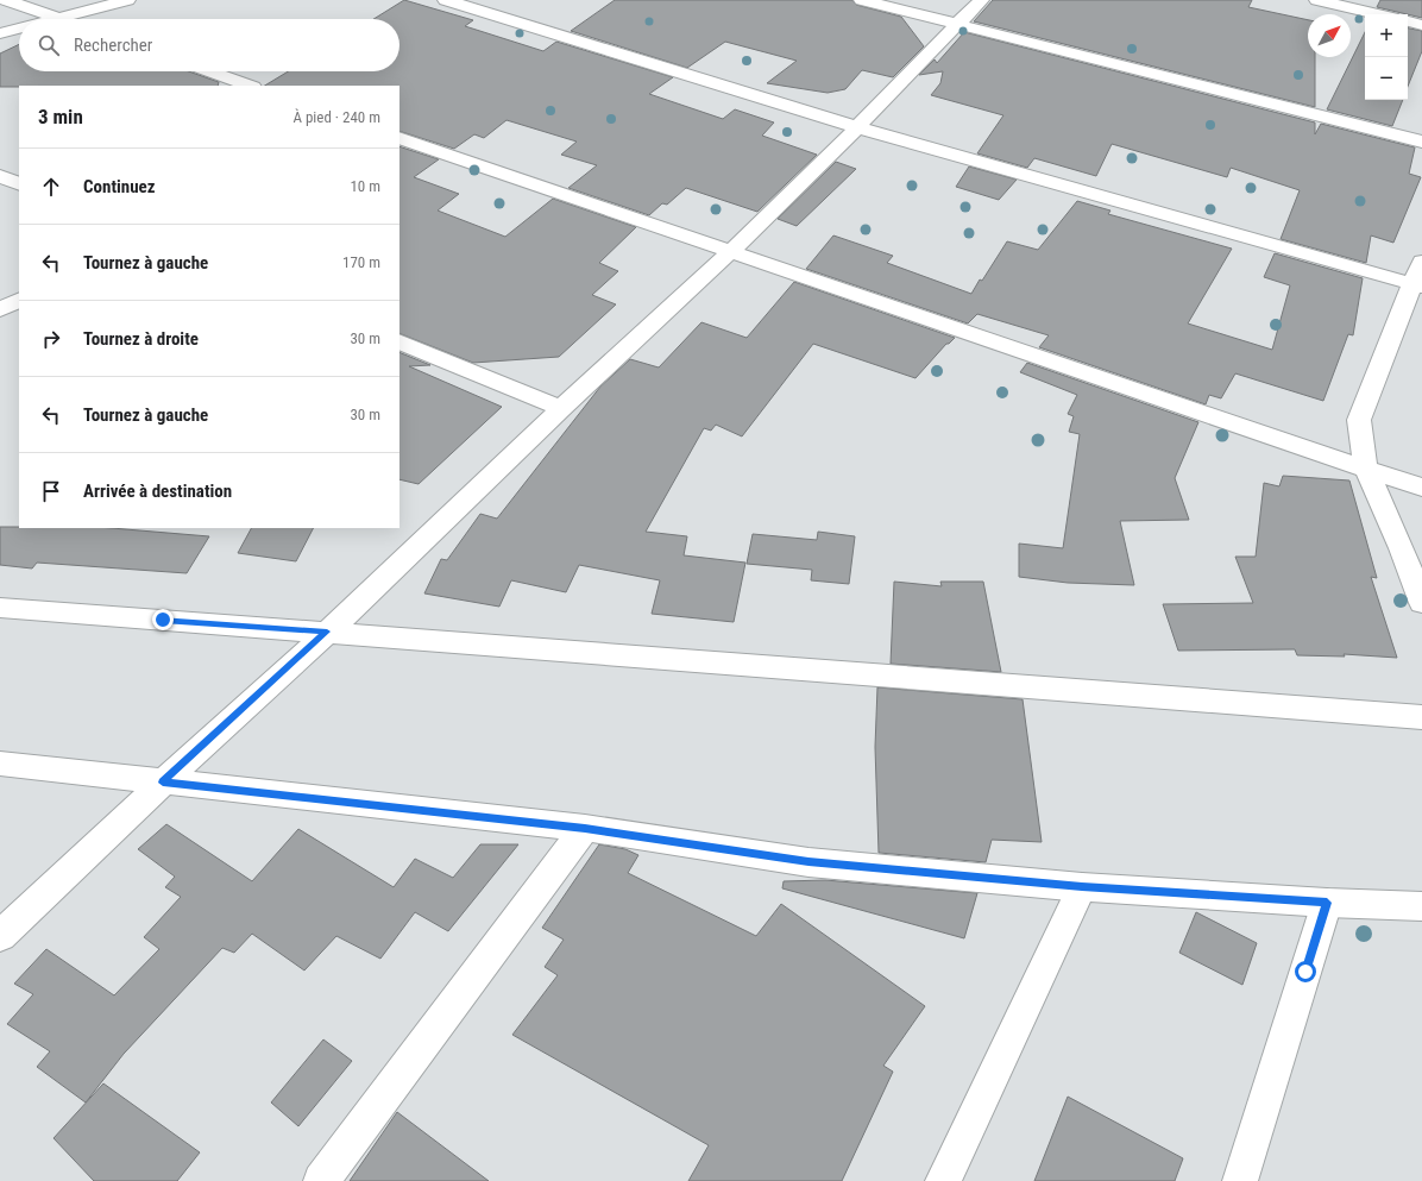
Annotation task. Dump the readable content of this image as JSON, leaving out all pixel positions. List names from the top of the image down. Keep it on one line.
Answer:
{"north":"top right","page":{"map_buttons":["+","−"],"search":"Rechercher","heading":["3 min","À pied · 240 m"],"list":[["Continuez","10 m"],["Tournez à gauche","170 m"],["Tournez à droite","30 m"],["Tournez à gauche","30 m"],"Arrivée à destination"]}}
